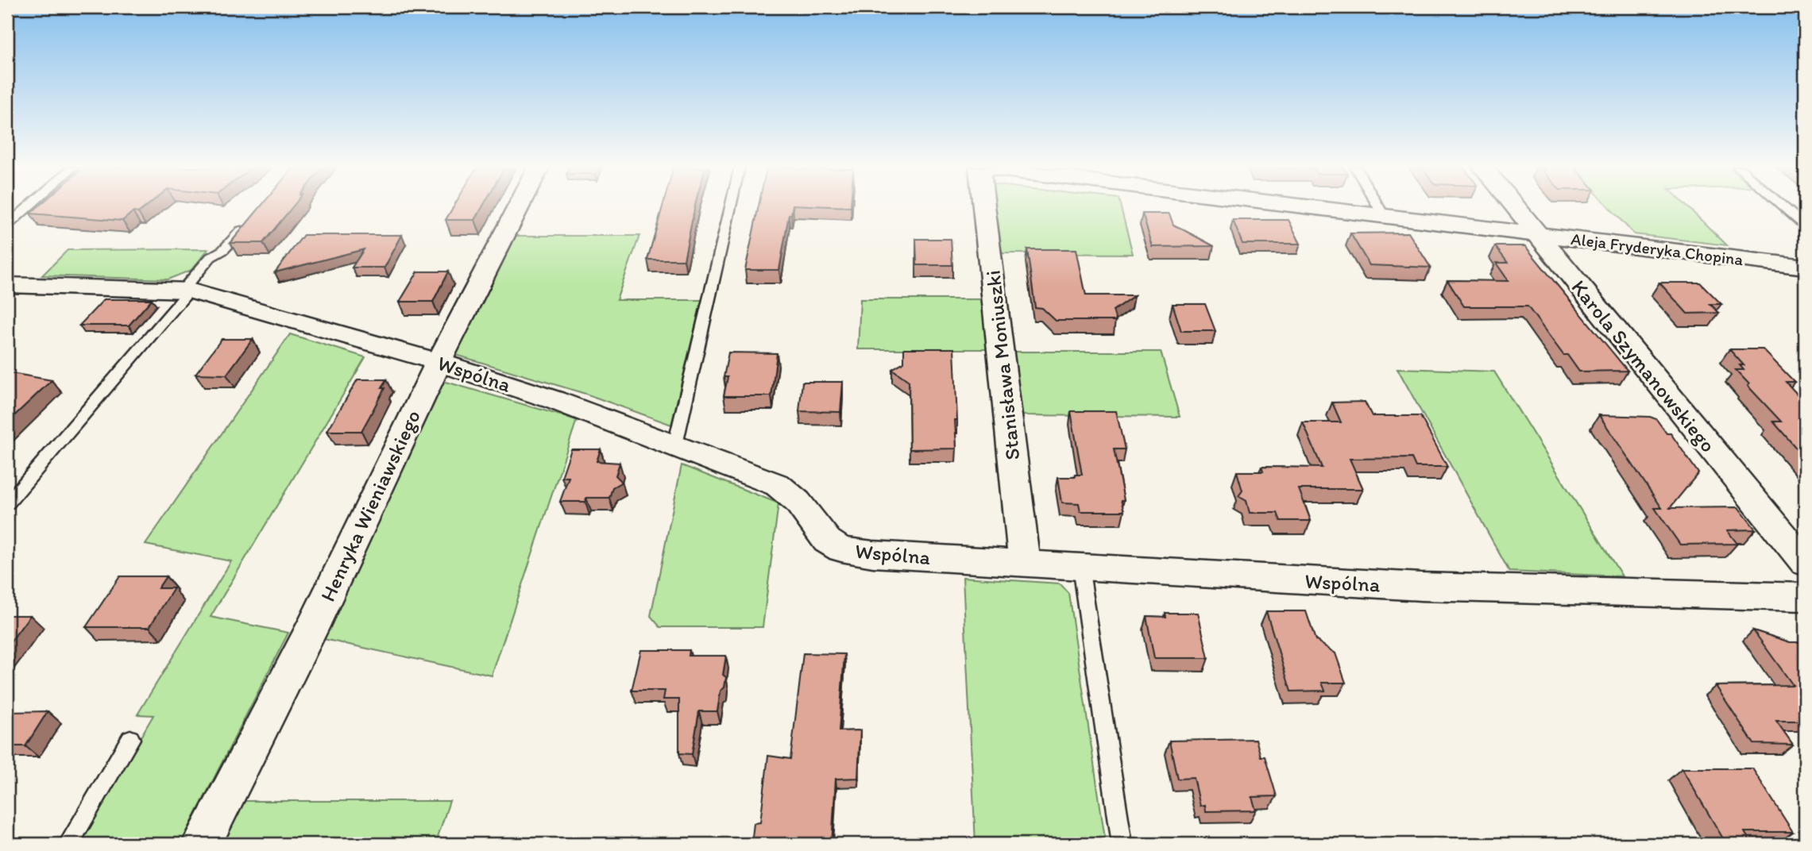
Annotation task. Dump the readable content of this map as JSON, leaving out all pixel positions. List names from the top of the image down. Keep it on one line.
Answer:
{"streets":{"street":["Aleja Fryderyka Chopina","Stanisława Moniuszki","Karola Szymanowskiego","Wspólna","Henryka Wieniawskiego"]},"crossings":[["Aleja Fryderyka Chopina","Karola Szymanowskiego"],["Stanisława Moniuszki","Wspólna"],["Wspólna","Henryka Wieniawskiego"]]}
